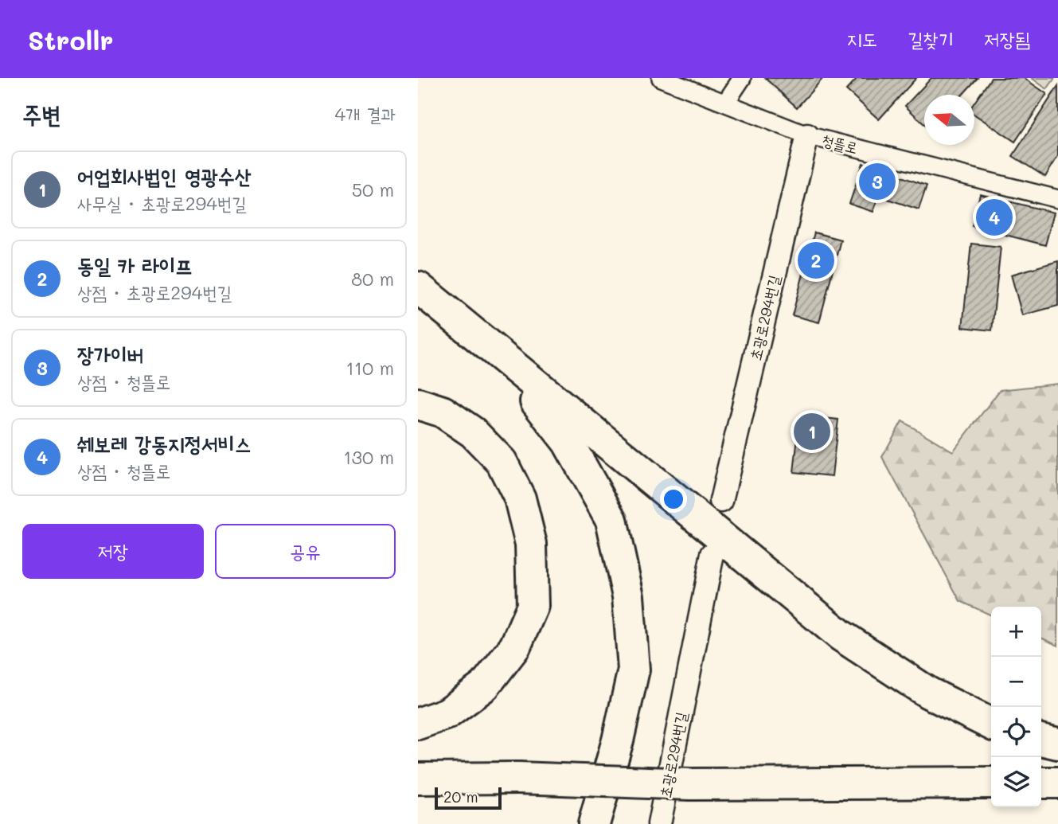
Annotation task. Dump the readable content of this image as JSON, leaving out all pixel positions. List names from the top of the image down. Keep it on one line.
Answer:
{"streets":{"street":["청뜰로","초광로294번길"]},"crossings":[["청뜰로","초광로294번길"]],"scale_bar":"20 m","north":"left","page":{"header":"Strollr","nav":["지도","길찾기","저장됨"],"heading":["주변","4개 결과"],"list":[{"mark":"1","name":"어업회사법인 영광수산","note":"사무실 · 초광로294번길","value":"50 m"},{"mark":"2","name":"동일 카 라이프","note":"상점 · 초광로294번길","value":"80 m"},{"mark":"3","name":"장가이버","note":"상점 · 청뜰로","value":"110 m"},{"mark":"4","name":"쉐보레 강동지정서비스","note":"상점 · 청뜰로","value":"130 m"}],"pins":["3","4","2","1"],"buttons":["저장","공유"],"map_buttons":["+","−"],"scale":"20 m"}}
